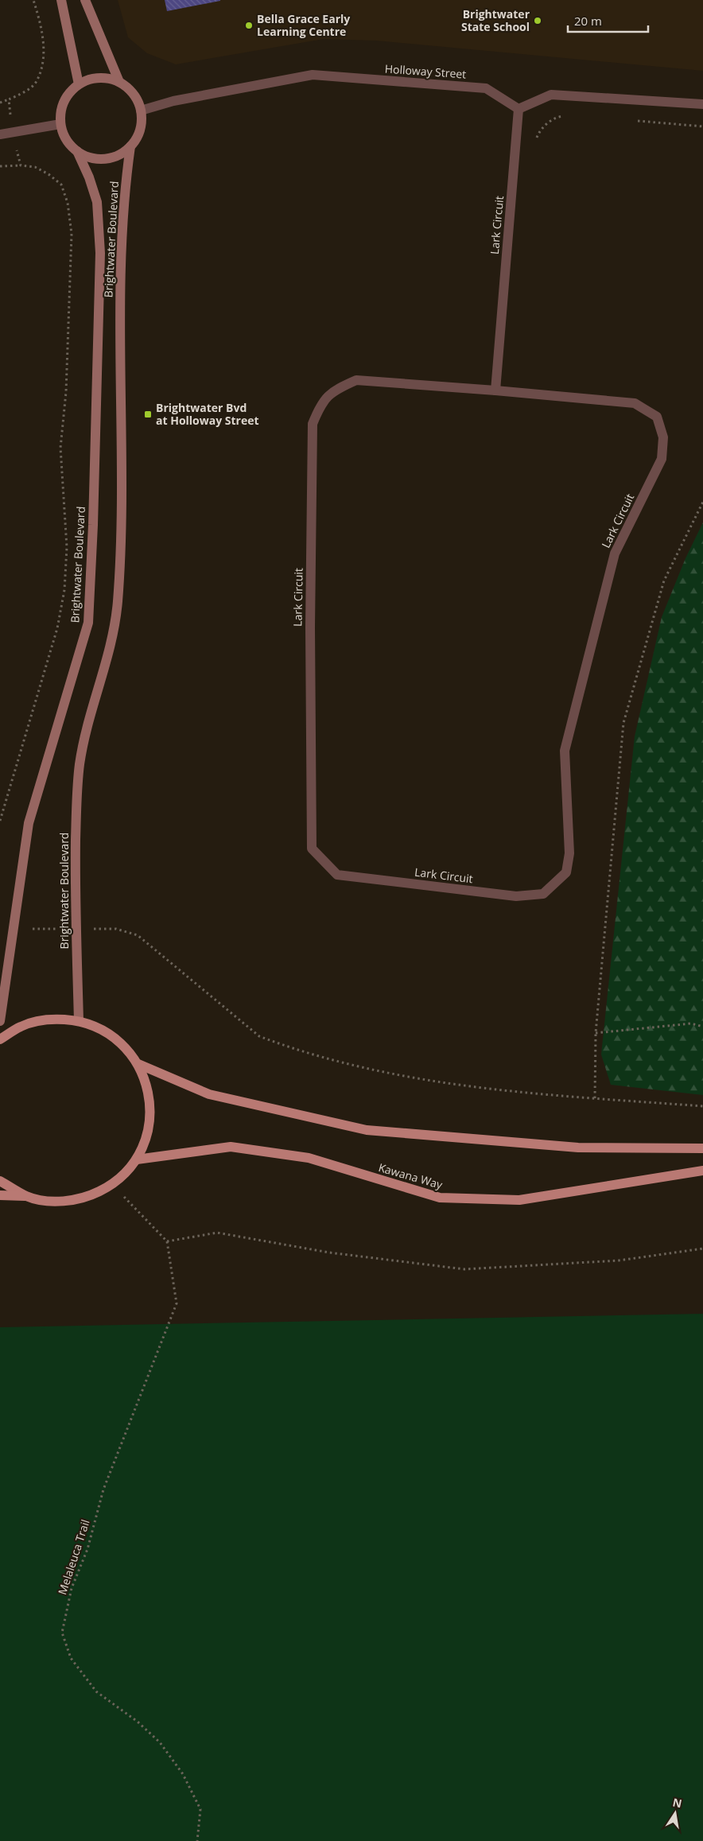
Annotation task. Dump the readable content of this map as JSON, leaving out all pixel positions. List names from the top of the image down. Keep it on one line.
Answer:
{"streets":{"main road":["Kawana Way"],"street":["Holloway Street","Lark Circuit","Brightwater Boulevard"],"path":["Melaleuca Trail"]},"crossings":[["Holloway Street","Lark Circuit"],["Holloway Street","Brightwater Boulevard"]],"places":{"other":["Brightwater State School","Bella Grace Early Learning Centre"],"transit":["Brightwater Bvd at Holloway Street"]},"scale_bar":"20 m","north":"top"}
